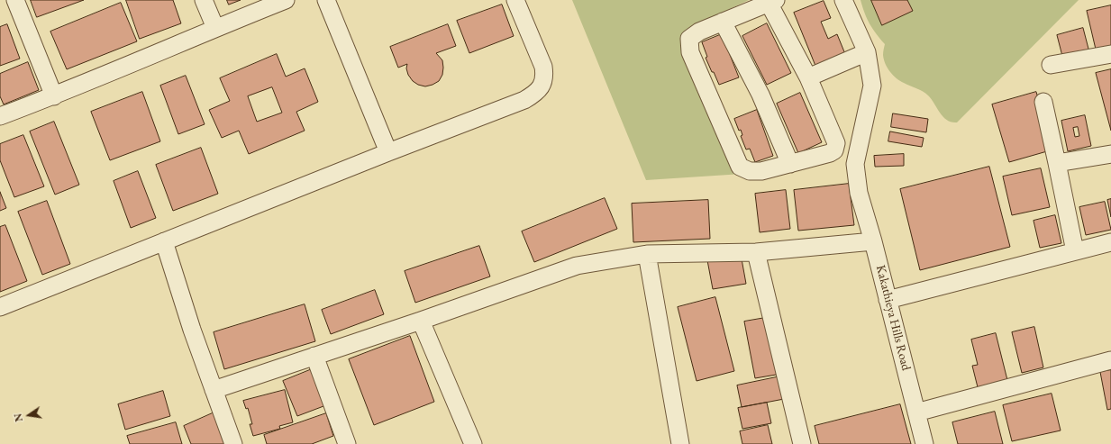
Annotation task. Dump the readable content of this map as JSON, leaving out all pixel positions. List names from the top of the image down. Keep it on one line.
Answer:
{"streets":{"street":["Kakathieya Hills Road"]},"north":"left"}
